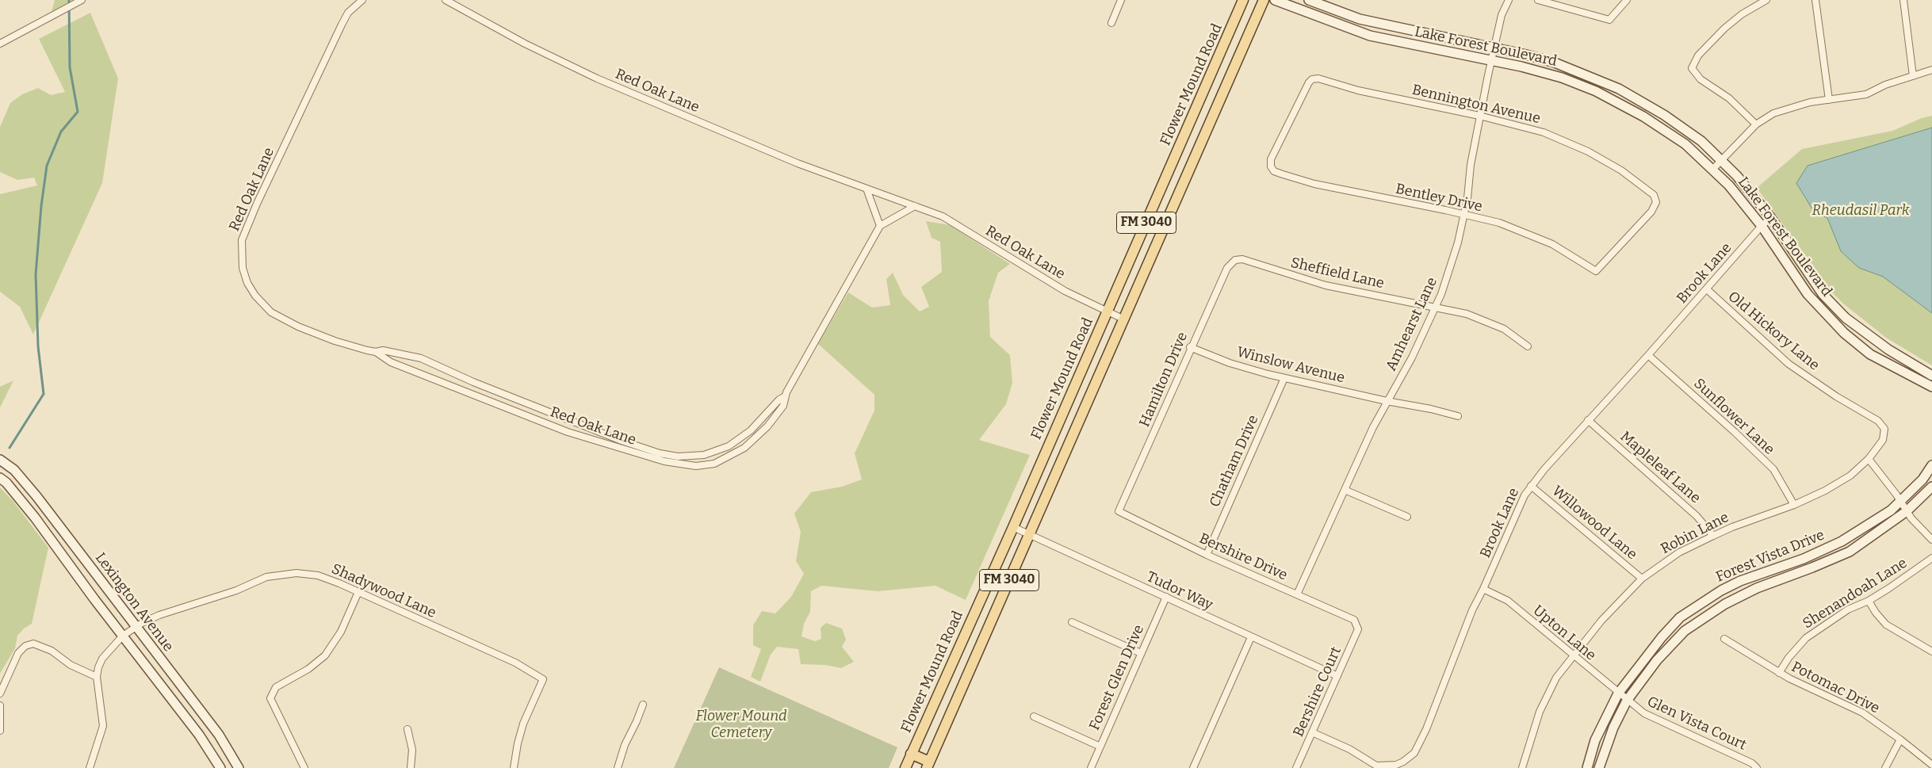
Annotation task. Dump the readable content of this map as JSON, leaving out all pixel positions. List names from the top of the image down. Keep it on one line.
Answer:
{"streets":{"main road":["Flower Mound Road","FM 3040"],"street":["Lake Forest Boulevard","Red Oak Lane","Bennington Avenue","Bentley Drive","Sheffield Lane","Brook Lane","Amhearst Lane","Old Hickory Lane","Winslow Avenue","Hamilton Drive","Sunflower Lane","Chatham Drive","Mapleleaf Lane","Willowood Lane","Robin Lane","Forest Vista Drive","Bershire Drive","Shadywood Lane","Tudor Way","Shenandoah Lane","Lexington Avenue","Upton Lane","Forest Glen Drive","Potomac Drive","Bershire Court","Glen Vista Court"]},"crossings":[["Lake Forest Boulevard","Brook Lane"],["Lake Forest Boulevard","Amhearst Lane"],["Flower Mound Road","Red Oak Lane"],["Flower Mound Road","Tudor Way"],["Red Oak Lane","FM 3040"],["Bennington Avenue","Bentley Drive"],["Bennington Avenue","Amhearst Lane"],["Bentley Drive","Amhearst Lane"],["FM 3040","Tudor Way"],["Sheffield Lane","Amhearst Lane"],["Sheffield Lane","Hamilton Drive"],["Brook Lane","Old Hickory Lane"],["Brook Lane","Sunflower Lane"],["Brook Lane","Mapleleaf Lane"],["Brook Lane","Willowood Lane"],["Brook Lane","Upton Lane"],["Brook Lane","Bershire Court"],["Amhearst Lane","Winslow Avenue"],["Amhearst Lane","Bershire Drive"],["Old Hickory Lane","Robin Lane"],["Winslow Avenue","Hamilton Drive"],["Winslow Avenue","Chatham Drive"],["Hamilton Drive","Bershire Drive"],["Sunflower Lane","Robin Lane"],["Chatham Drive","Bershire Drive"],["Mapleleaf Lane","Robin Lane"],["Willowood Lane","Robin Lane"],["Robin Lane","Upton Lane"],["Forest Vista Drive","Upton Lane"],["Forest Vista Drive","Glen Vista Court"],["Bershire Drive","Bershire Court"],["Shadywood Lane","Lexington Avenue"],["Tudor Way","Forest Glen Drive"],["Tudor Way","Bershire Court"],["Shenandoah Lane","Potomac Drive"],["Upton Lane","Glen Vista Court"]],"parks":["Rheudasil Park","Flower Mound Cemetery"]}
